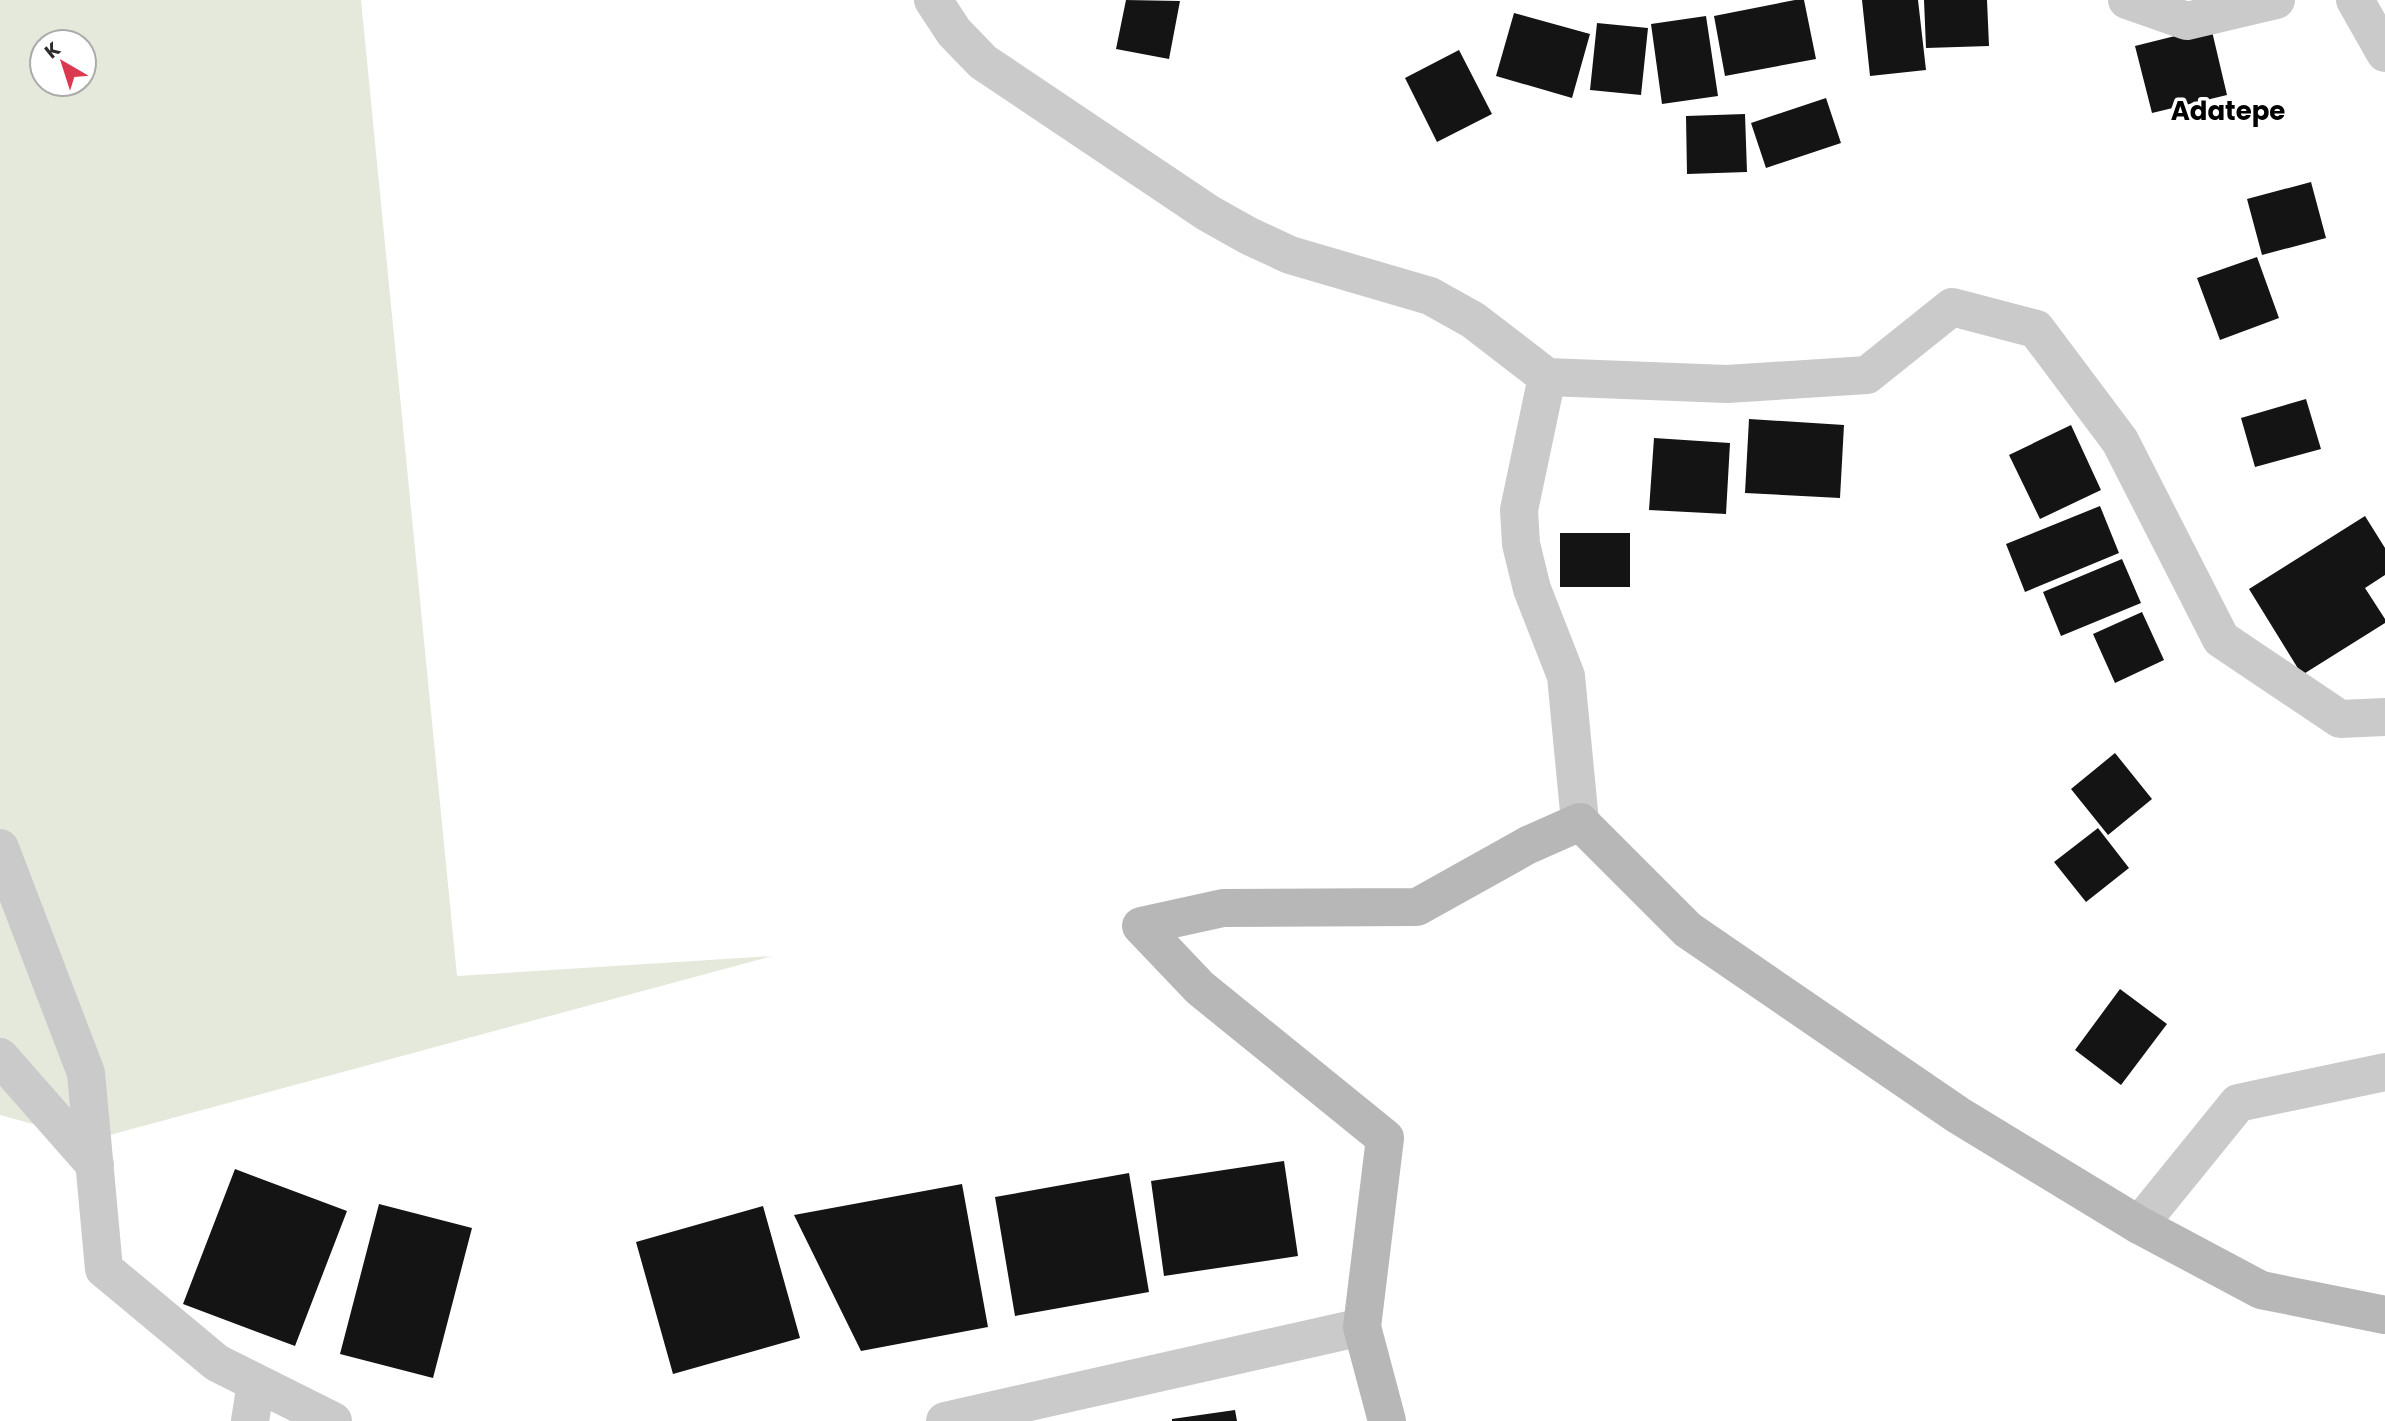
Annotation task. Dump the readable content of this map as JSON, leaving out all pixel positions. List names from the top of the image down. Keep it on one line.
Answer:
{"districts":["Adatepe"],"north":"top left"}
